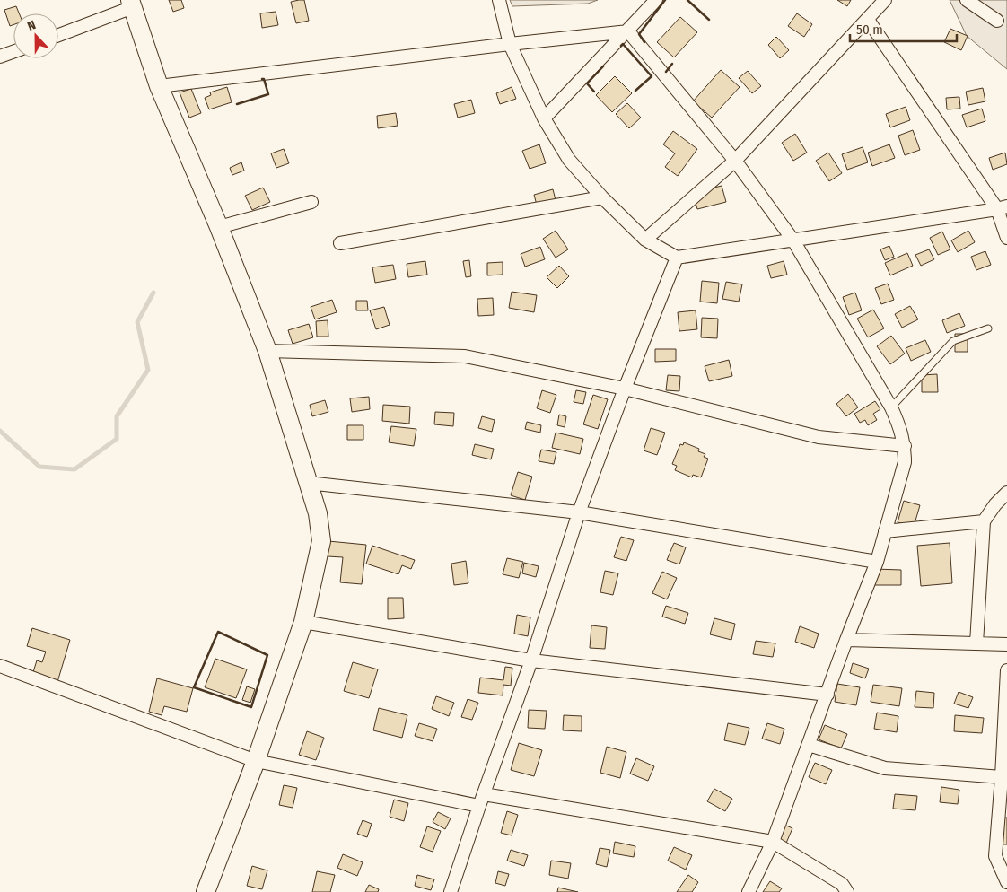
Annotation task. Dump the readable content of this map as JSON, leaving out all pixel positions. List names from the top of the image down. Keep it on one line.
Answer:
{"scale_bar":"50 m","north":"top"}
